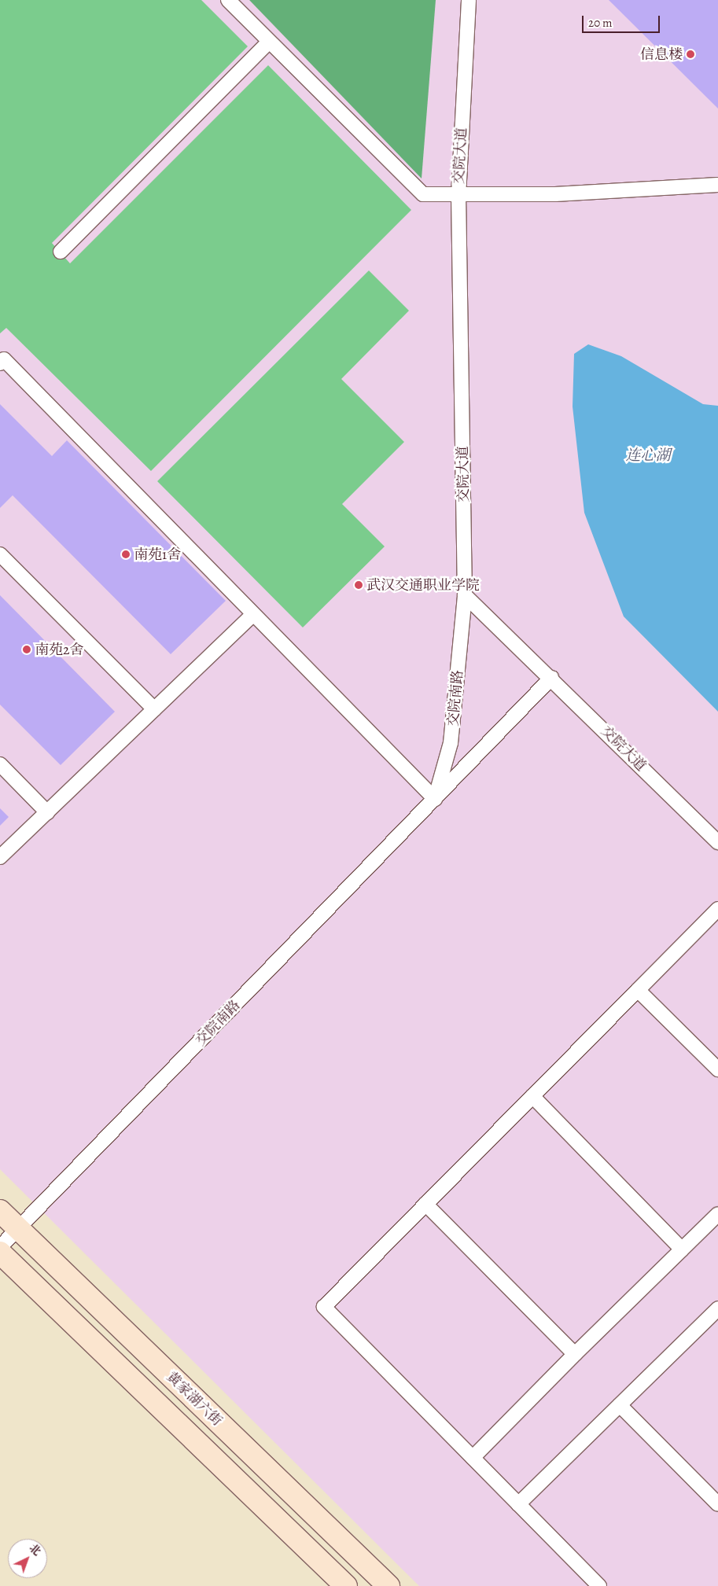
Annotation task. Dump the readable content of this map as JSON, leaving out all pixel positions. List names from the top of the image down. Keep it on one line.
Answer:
{"streets":{"street":["黄家湖六街"],"lane":["交院大道","交院南路"]},"crossings":[["交院大道","交院南路"],["交院南路","黄家湖六街"]],"water":["连心湖"],"places":["信息楼","南苑1舍","武汉交通职业学院","南苑2舍"],"scale_bar":"20 m","north":"top right"}
